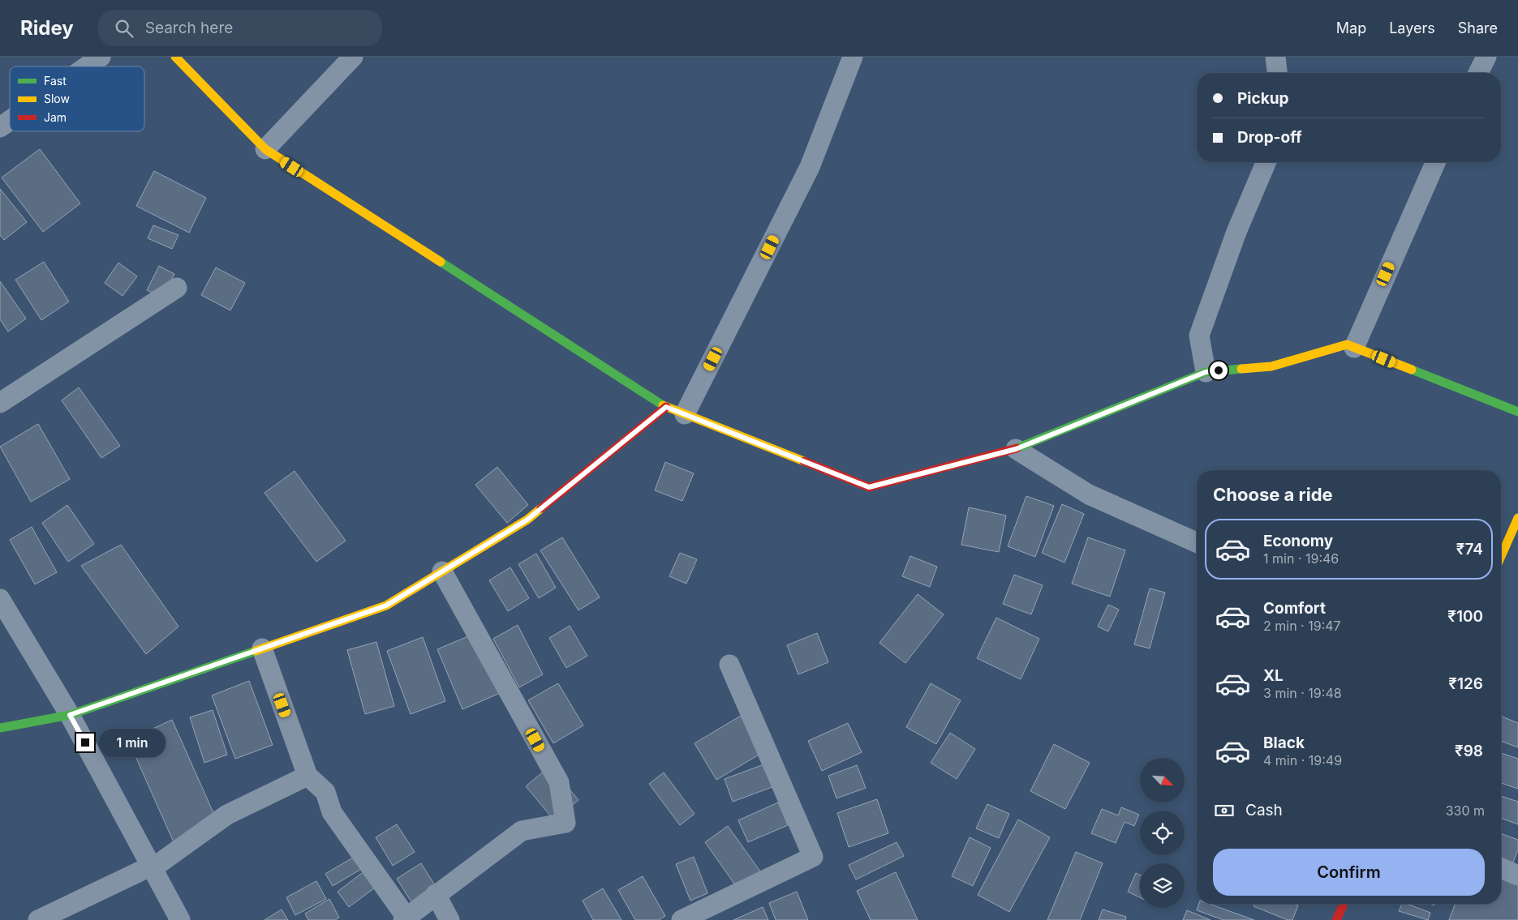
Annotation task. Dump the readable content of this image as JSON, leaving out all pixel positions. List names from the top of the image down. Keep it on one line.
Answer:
{"legend":["Fast","Slow","Jam"],"north":"bottom right","page":{"header":"Ridey","search":"Search here","nav":["Map","Layers","Share"],"banner":["Pickup","Drop-off"],"heading":"Choose a ride","list":[{"name":"Economy","note":"1 min · 19:46","value":"₹74"},{"name":"Comfort","note":"2 min · 19:47","value":"₹100"},{"name":"XL","note":"3 min · 19:48","value":"₹126"},{"name":"Black","note":"4 min · 19:49","value":"₹98"}],"bubble":"1 min","pay":["Cash","330 m"],"buttons":"Confirm"}}
